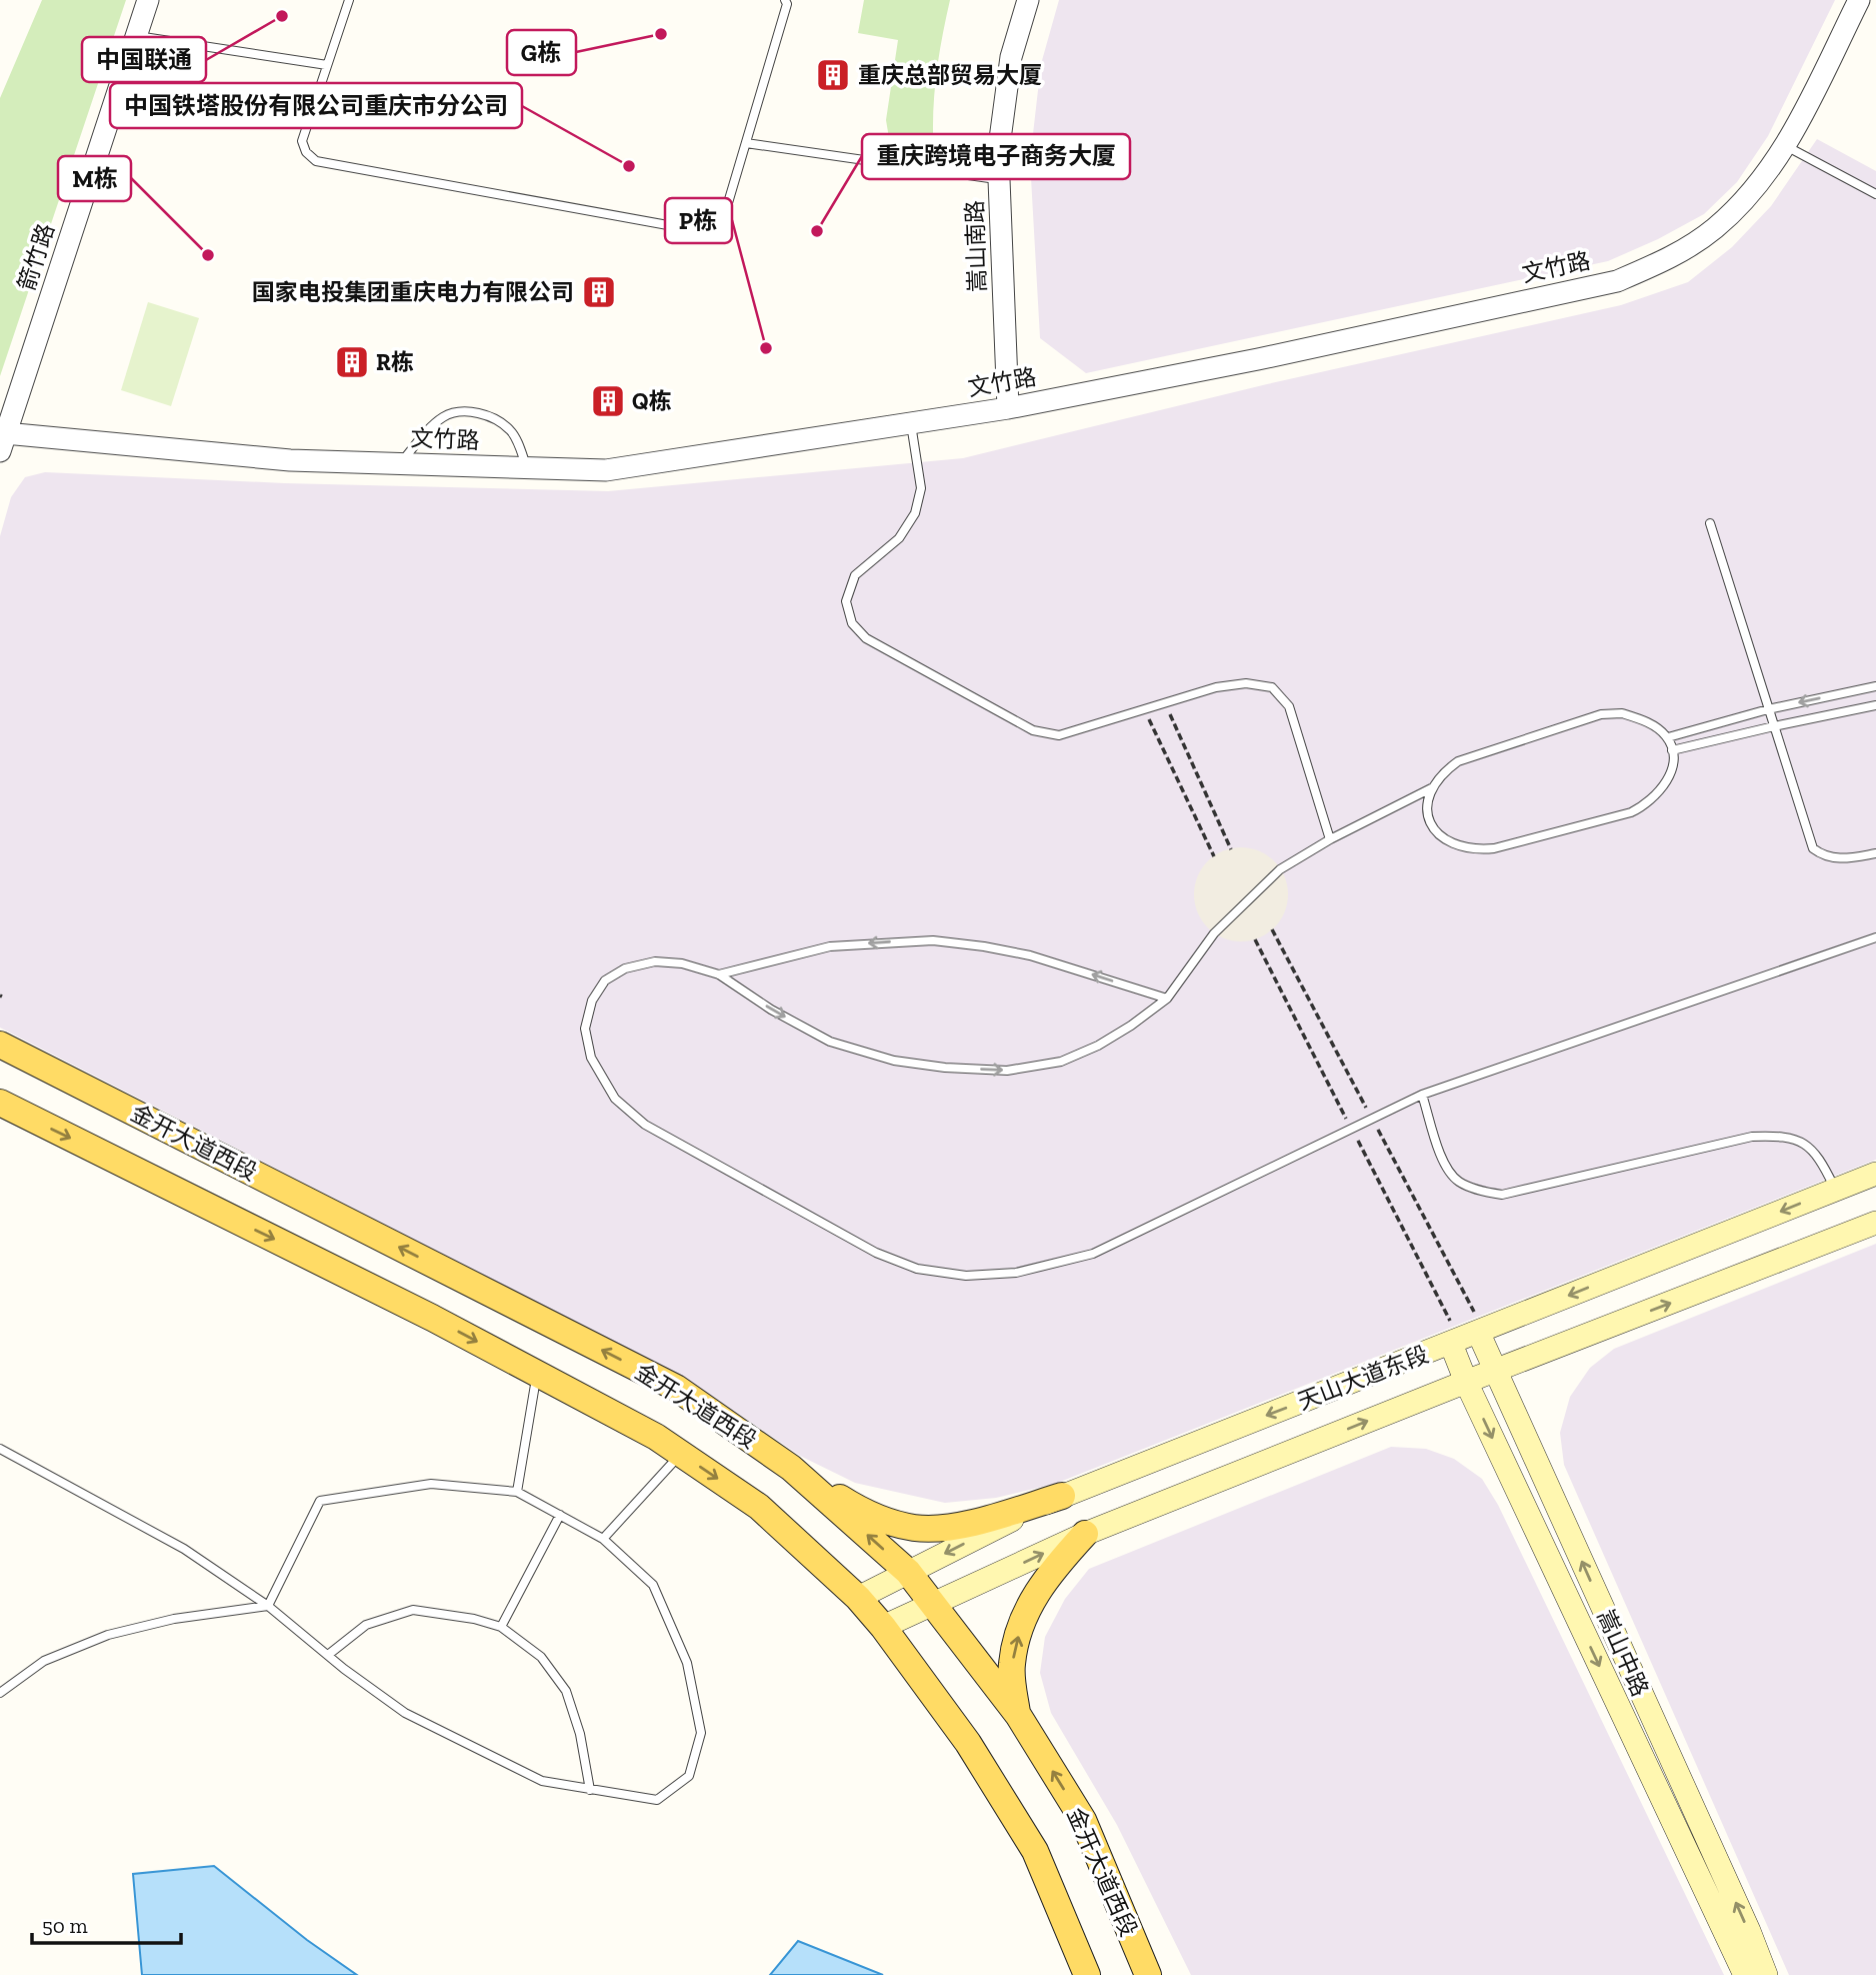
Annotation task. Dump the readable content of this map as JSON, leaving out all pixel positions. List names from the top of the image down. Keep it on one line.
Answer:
{"streets":{"main road":["金开大道西段","天山大道东段","嵩山中路"],"street":["嵩山南路","箭竹路","文竹路"]},"crossings":[["嵩山南路","文竹路"],["箭竹路","文竹路"],["金开大道西段","天山大道东段"],["天山大道东段","嵩山中路"]],"places":{"other":["中国联通","G栋","中国铁塔股份有限公司重庆市分公司","重庆跨境电子商务大厦","M栋","P栋"],"building":["重庆总部贸易大厦","国家电投集团重庆电力有限公司","R栋","Q栋"]},"scale_bar":"50 m"}
